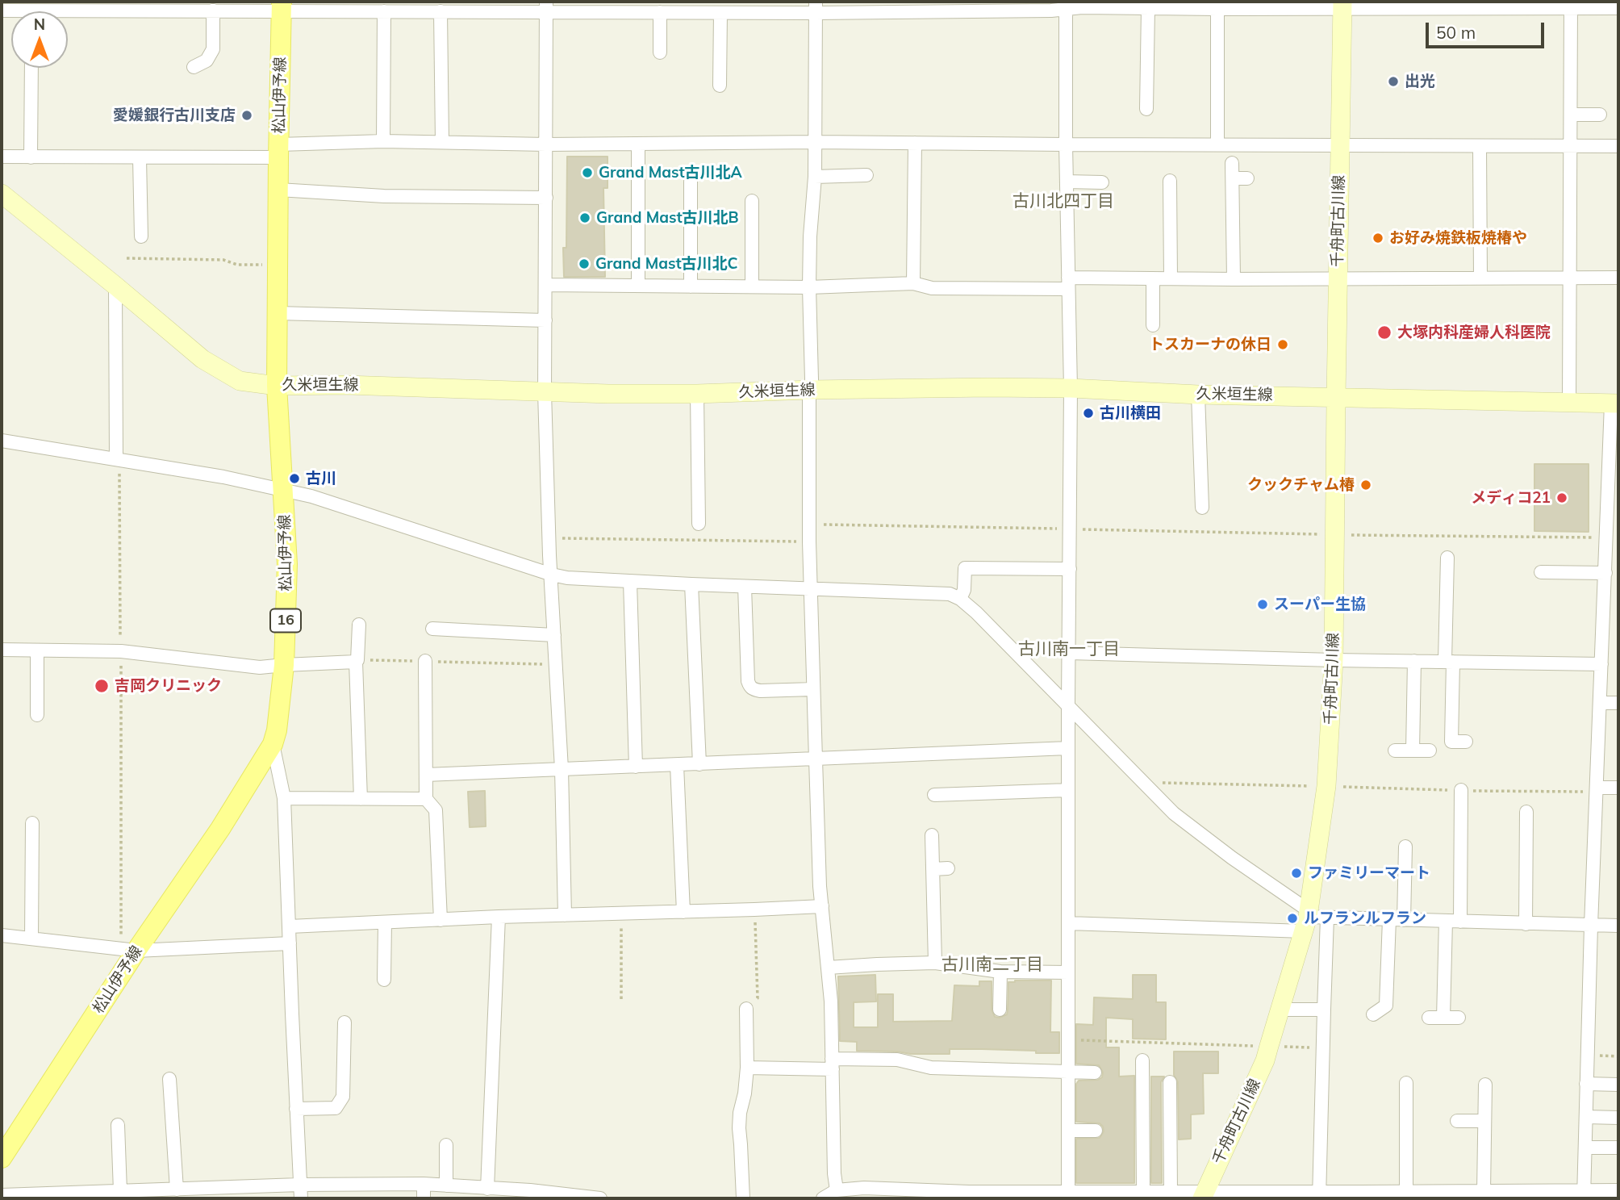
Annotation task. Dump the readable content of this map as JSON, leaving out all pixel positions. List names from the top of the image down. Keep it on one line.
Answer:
{"streets":{"main road":["松山伊予線","千舟町古川線","久米垣生線","16"]},"crossings":[["松山伊予線","久米垣生線"],["千舟町古川線","久米垣生線"]],"districts":["古川北四丁目","古川南一丁目","古川南二丁目"],"places":["出光","愛媛銀行古川支店","Grand Mast古川北A","Grand Mast古川北B","お好み焼鉄板焼椿や","Grand Mast古川北C","大塚内科産婦人科医院","トスカーナの休日","古川横田","古川","クックチャム椿","メディコ21","スーパー生協","吉岡クリニック","ファミリーマート","ルフランルフラン"],"scale_bar":"50 m","north":"top"}
